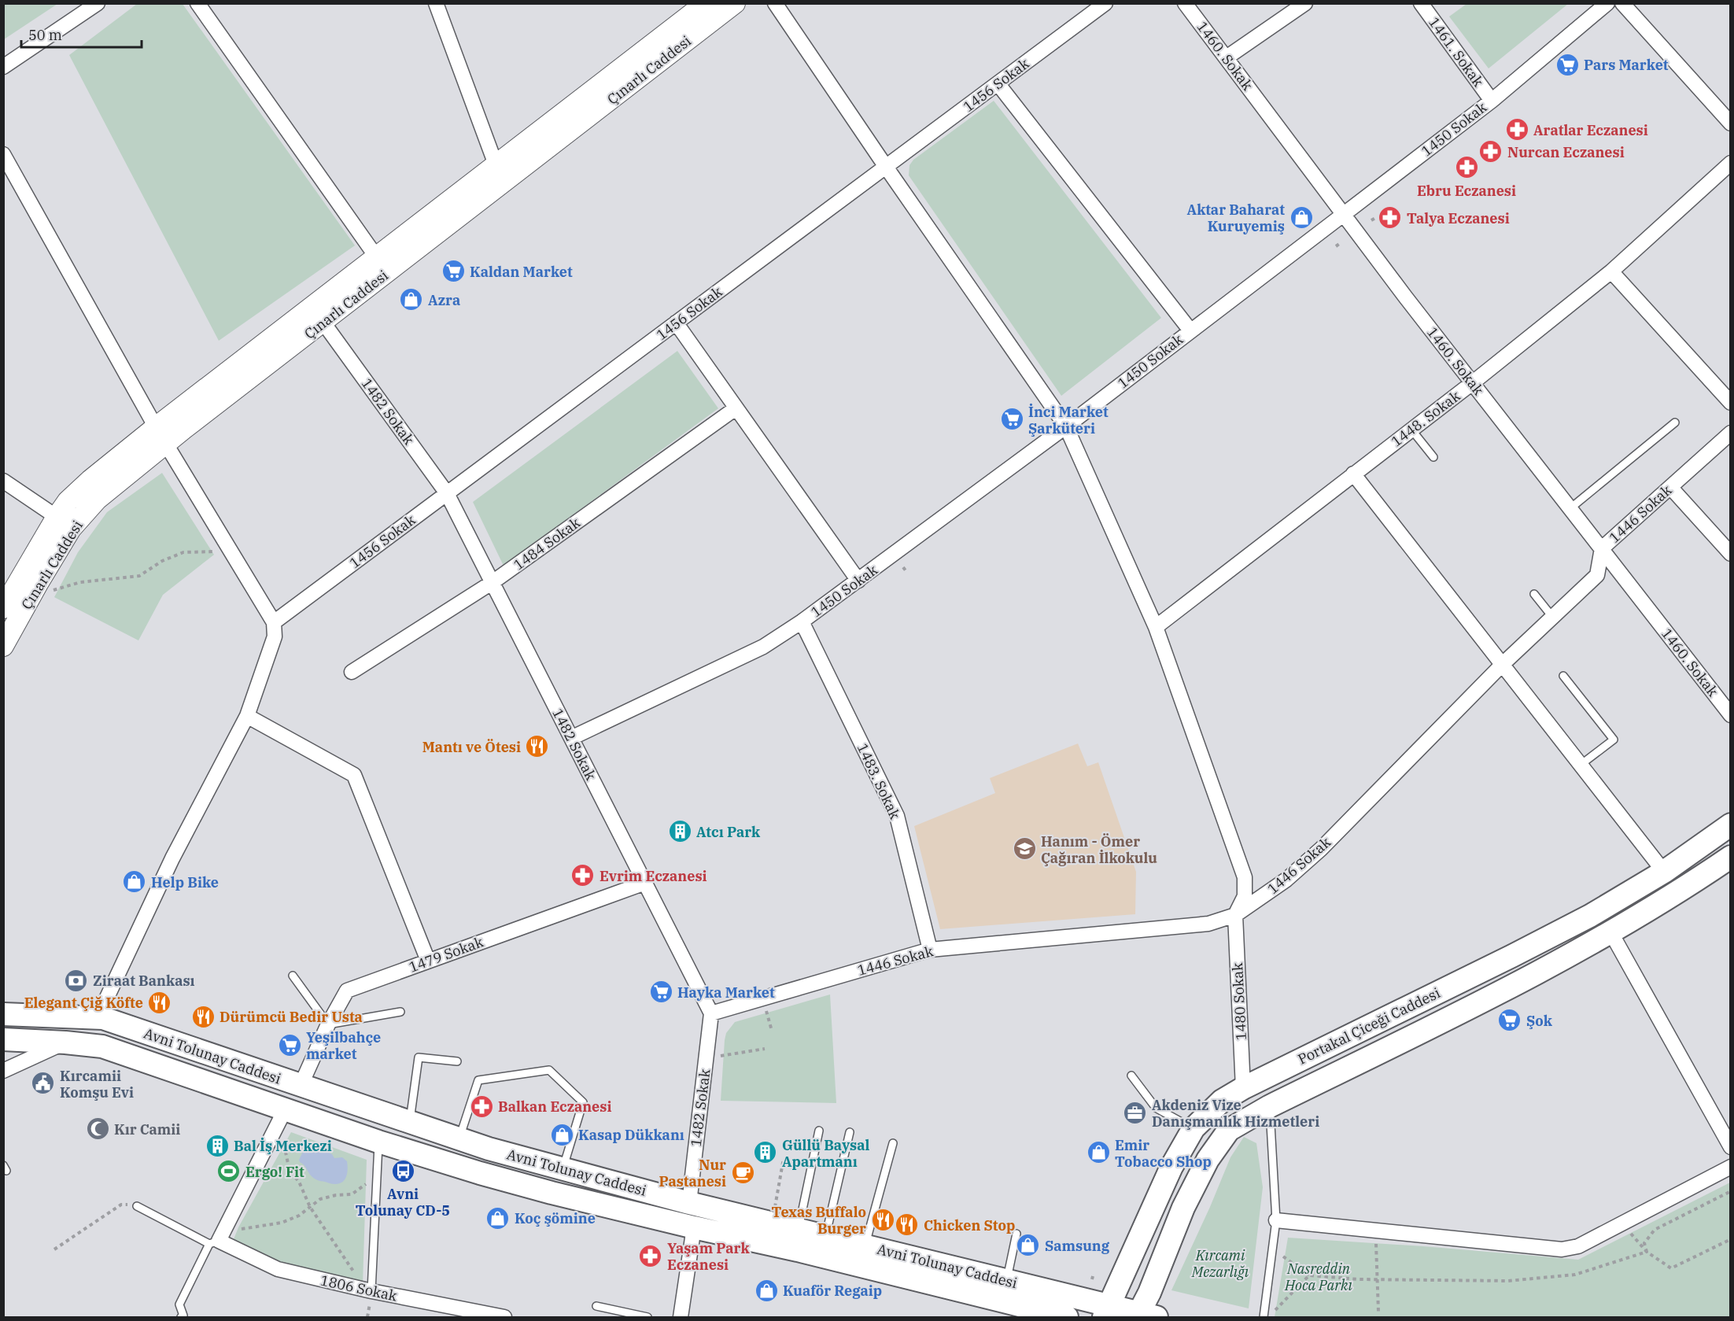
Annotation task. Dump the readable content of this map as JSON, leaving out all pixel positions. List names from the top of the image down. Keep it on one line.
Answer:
{"streets":{"main road":["Çınarlı Caddesi","Portakal Çiceği Caddesi","Avni Tolunay Caddesi"],"street":["1461. Sokak","1460. Sokak","1456 Sokak","1450 Sokak","1482 Sokak","1448. Sokak","1446 Sokak","1484 Sokak","1483. Sokak","1479 Sokak","1480 Sokak","1806 Sokak"]},"crossings":[["1461. Sokak","1450 Sokak"],["1460. Sokak","1450 Sokak"],["1460. Sokak","1448. Sokak"],["1460. Sokak","1446 Sokak"],["Çınarlı Caddesi","1482 Sokak"],["1456 Sokak","1482 Sokak"],["1450 Sokak","1482 Sokak"],["1450 Sokak","1483. Sokak"],["1482 Sokak","1446 Sokak"],["1482 Sokak","1484 Sokak"],["1482 Sokak","1479 Sokak"],["1482 Sokak","Avni Tolunay Caddesi"],["1446 Sokak","1483. Sokak"],["1446 Sokak","1480 Sokak"],["1479 Sokak","Avni Tolunay Caddesi"],["1480 Sokak","Portakal Çiceği Caddesi"],["Portakal Çiceği Caddesi","Avni Tolunay Caddesi"]],"parks":["Kırcami Mezarlığı","Nasreddin Hoca Parkı"],"places":{"supermarket":["Pars Market","Kaldan Market","İnci Market Şarküteri","Hayka Market","Şok","Yeşilbahçe market"],"pharmacy":["Aratlar Eczanesi","Nurcan Eczanesi","Ebru Eczanesi","Talya Eczanesi","Evrim Eczanesi","Balkan Eczanesi","Yaşam Park Eczanesi"],"shop":["Aktar Baharat Kuruyemiş","Azra","Help Bike","Kasap Dükkanı","Emir Tobacco Shop","Koç şömine","Samsung","Kuaför Regaip"],"restaurant":["Mantı ve Ötesi","Elegant Çiğ Köfte","Dürümcü Bedir Usta","Texas Buffalo Burger","Chicken Stop"],"building":["Atcı Park","Bal İş Merkezi","Güllü Baysal Apartmanı"],"school or university":["Hanım - Ömer Çağıran İlkokulu"],"bank":["Ziraat Bankası"],"public building":["Kırcamii Komşu Evi"],"office":["Akdeniz Vize Danışmanlık Hizmetleri"],"mosque":["Kır Camii"],"bus stop":["Avni Tolunay CD-5"],"sports":["Ergo! Fit"],"cafe":["Nur Pastanesi"]},"scale_bar":"50 m"}
